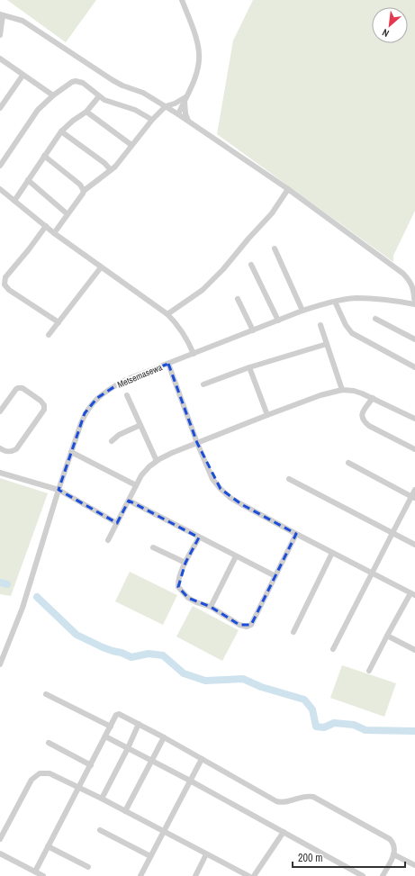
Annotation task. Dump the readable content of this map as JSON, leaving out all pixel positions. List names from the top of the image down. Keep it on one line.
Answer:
{"streets":{"street":["Metsemasewa"]},"scale_bar":"200 m","north":"bottom left"}
